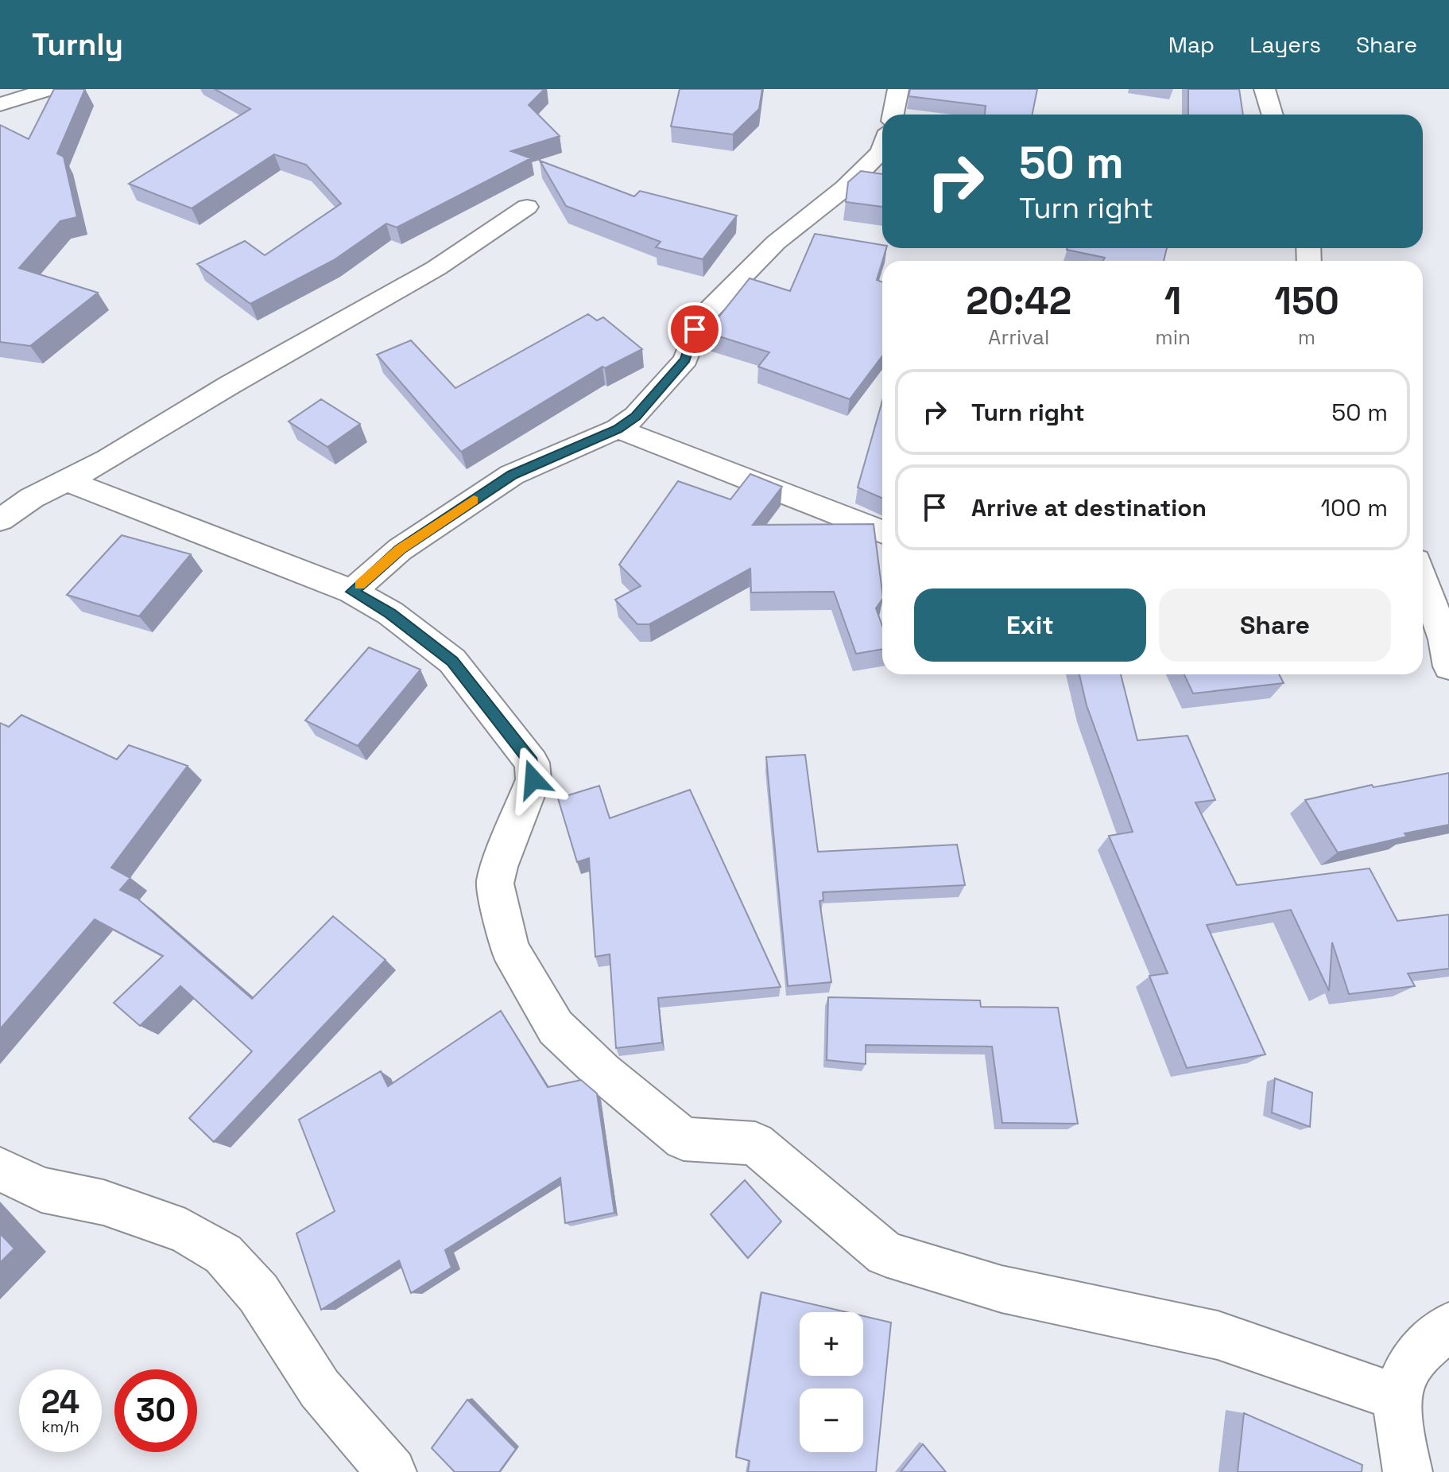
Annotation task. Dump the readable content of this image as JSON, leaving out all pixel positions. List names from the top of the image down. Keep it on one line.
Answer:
{"page":{"header":"Turnly","nav":["Map","Layers","Share"],"turn":["50 m","Turn right"],"eta":["20:42","Arrival","1","min","150","m"],"list":[{"name":"Turn right","value":"50 m"},{"name":"Arrive at destination","value":"100 m"}],"buttons":["Exit","Share"],"map_buttons":["+","−"],"speed":"24 km/h","limit":"30"}}
